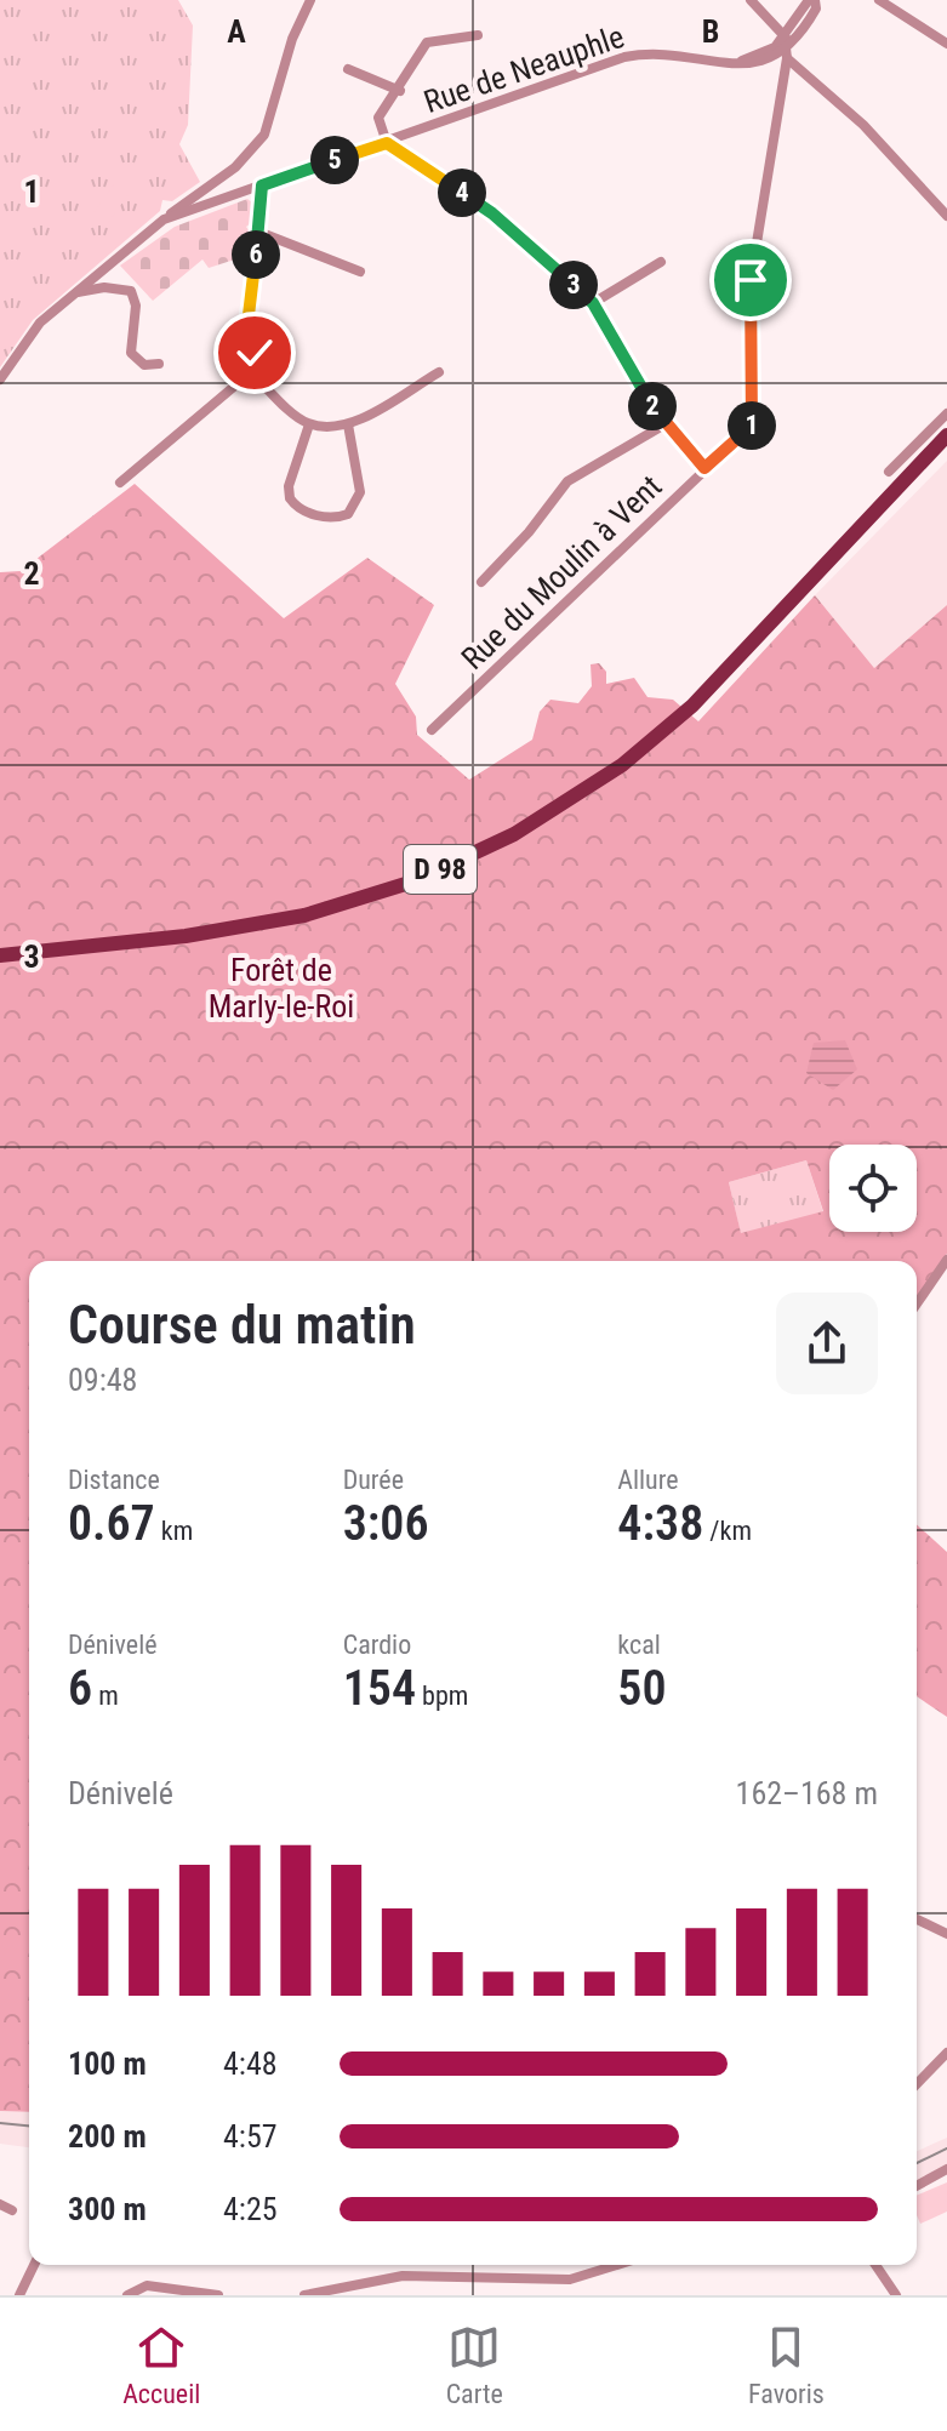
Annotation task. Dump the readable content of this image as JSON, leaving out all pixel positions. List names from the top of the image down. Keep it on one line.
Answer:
{"streets":{"main road":["D 98"],"street":["Rue de Neauphle","Rue du Moulin à Vent"]},"crossings":[["Rue de Neauphle","Rue du Moulin à Vent"]],"parks":["Forêt de Marly-le-Roi"],"page":{"pins":["5","4","6","3","2","1"],"heading":["Course du matin","09:48"],"stats":[["Distance","0.67 km"],["Durée","3:06"],["Allure","4:38 /km"],["Dénivelé","6 m"],["Cardio","154 bpm"],["kcal","50"]],"chart":["Dénivelé","162–168 m"],"list":[{"name":"100 m","note":"4:48"},{"name":"200 m","note":"4:57"},{"name":"300 m","note":"4:25"}],"tabs":["Accueil","Carte","Favoris"]},"grid":{"columns":["A","B"],"rows":["1","2","3"]}}
